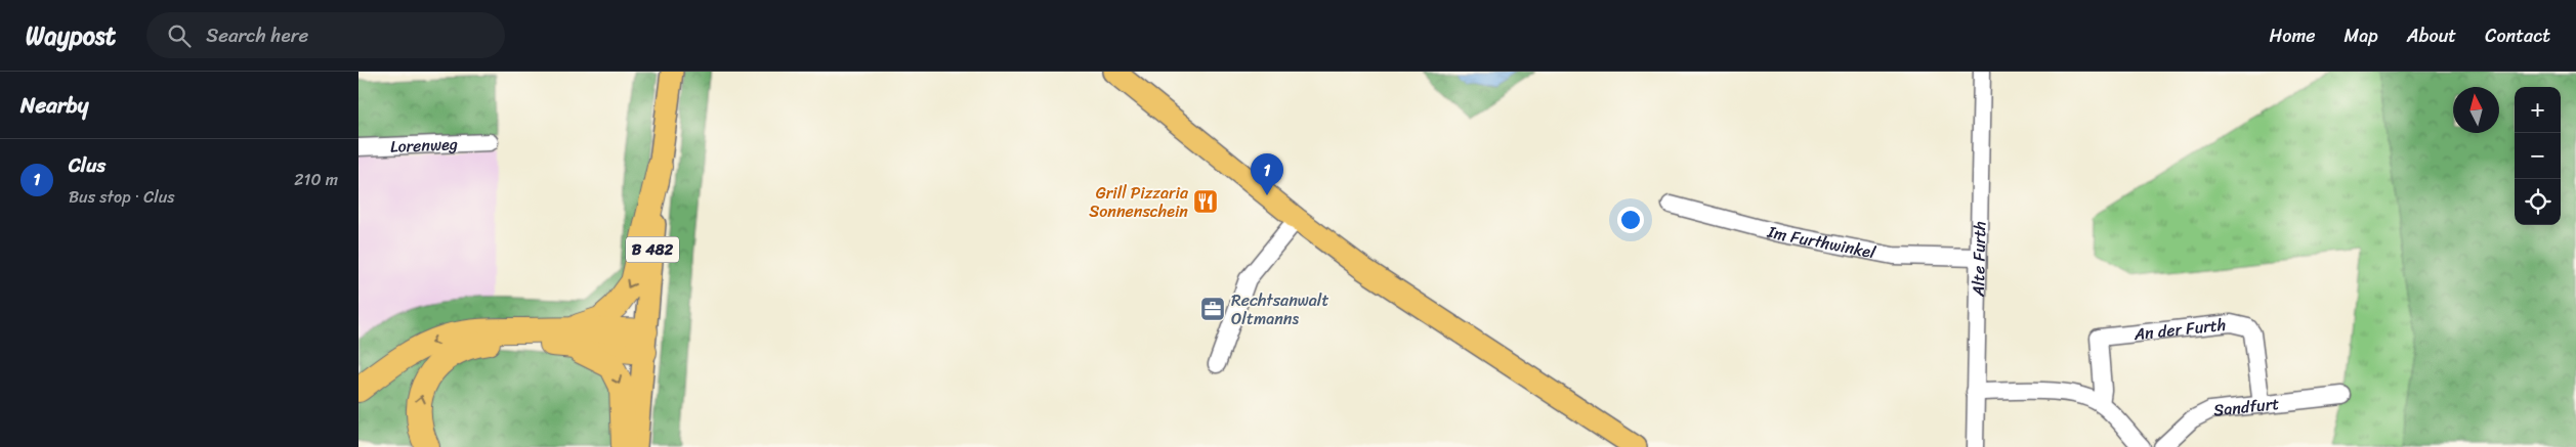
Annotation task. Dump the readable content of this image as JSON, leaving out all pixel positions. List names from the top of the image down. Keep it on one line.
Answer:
{"streets":{"main road":["B 482"],"street":["Lorenweg","Im Furthwinkel","Alte Furth","An der Furth","Sandfurt"]},"crossings":[["Im Furthwinkel","Alte Furth"],["An der Furth","Sandfurt"]],"places":{"restaurant":["Grill Pizzaria Sonnenschein"],"office":["Rechtsanwalt Oltmanns"]},"north":"top","page":{"header":"Waypost","search":"Search here","nav":["Home","Map","About","Contact"],"heading":"Nearby","map_buttons":["+","−"],"list":[{"mark":"1","name":"Clus","note":"Bus stop · Clus","value":"210 m"}],"pins":"1"}}
